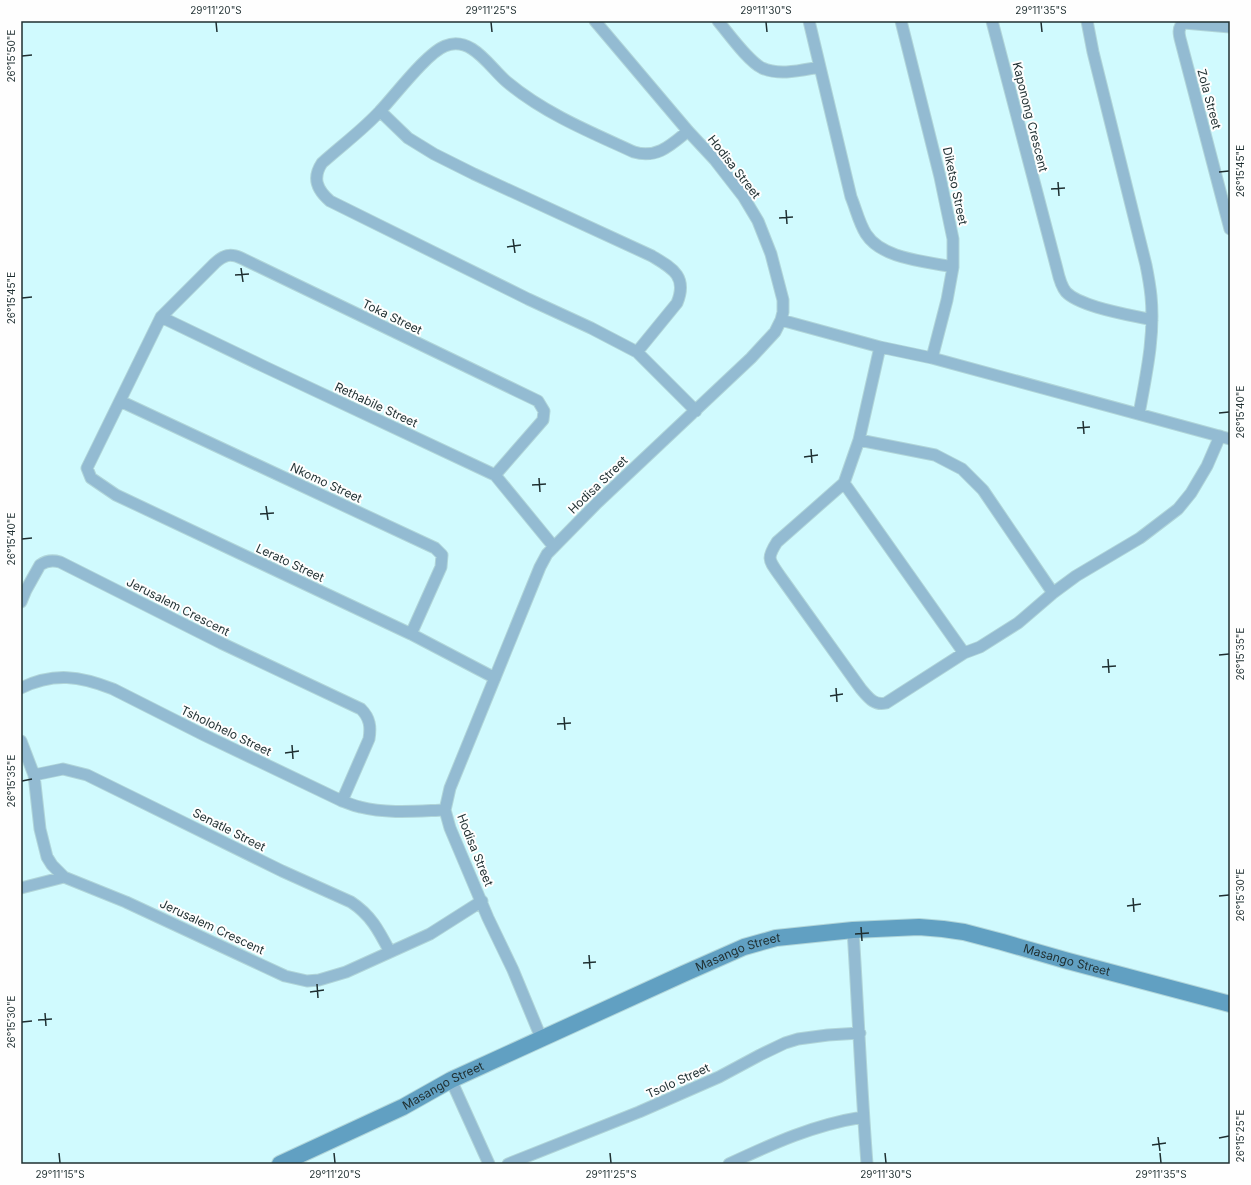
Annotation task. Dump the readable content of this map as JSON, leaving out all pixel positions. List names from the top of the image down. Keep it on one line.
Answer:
{"streets":{"street":["Zola Street","Kaponong Crescent","Hodisa Street","Diketso Street","Toka Street","Rethabile Street","Nkomo Street","Lerato Street","Jerusalem Crescent","Tsholohelo Street","Senatle Street","Masango Street","Tsolo Street"]},"crossings":[["Hodisa Street","Rethabile Street"],["Hodisa Street","Lerato Street"],["Hodisa Street","Jerusalem Crescent"],["Hodisa Street","Tsholohelo Street"],["Hodisa Street","Masango Street"],["Toka Street","Rethabile Street"],["Nkomo Street","Lerato Street"],["Jerusalem Crescent","Tsholohelo Street"],["Jerusalem Crescent","Senatle Street"]],"coordinates":["29°11'20\"S","29°11'25\"S","29°11'30\"S","29°11'35\"S","26°15'50\"E","26°15'45\"E","26°15'40\"E","26°15'35\"E","26°15'30\"E","26°15'25\"E","29°11'15\"S"]}
